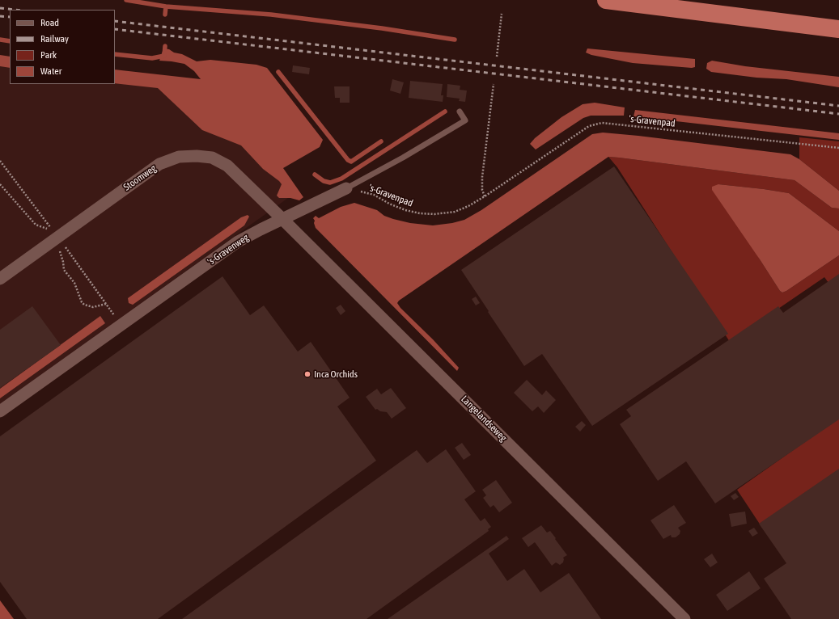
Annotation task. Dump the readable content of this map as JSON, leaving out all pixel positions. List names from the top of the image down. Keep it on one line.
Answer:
{"streets":{"street":["Stoomweg","'s-Gravenweg","Langelandseweg"],"path":["'s-Gravenpad"]},"crossings":[["'s-Gravenpad","'s-Gravenweg"],["Stoomweg","'s-Gravenweg"],["Stoomweg","Langelandseweg"],["'s-Gravenweg","Langelandseweg"]],"places":["Inca Orchids"],"legend":["Road","Railway","Park","Water"]}
